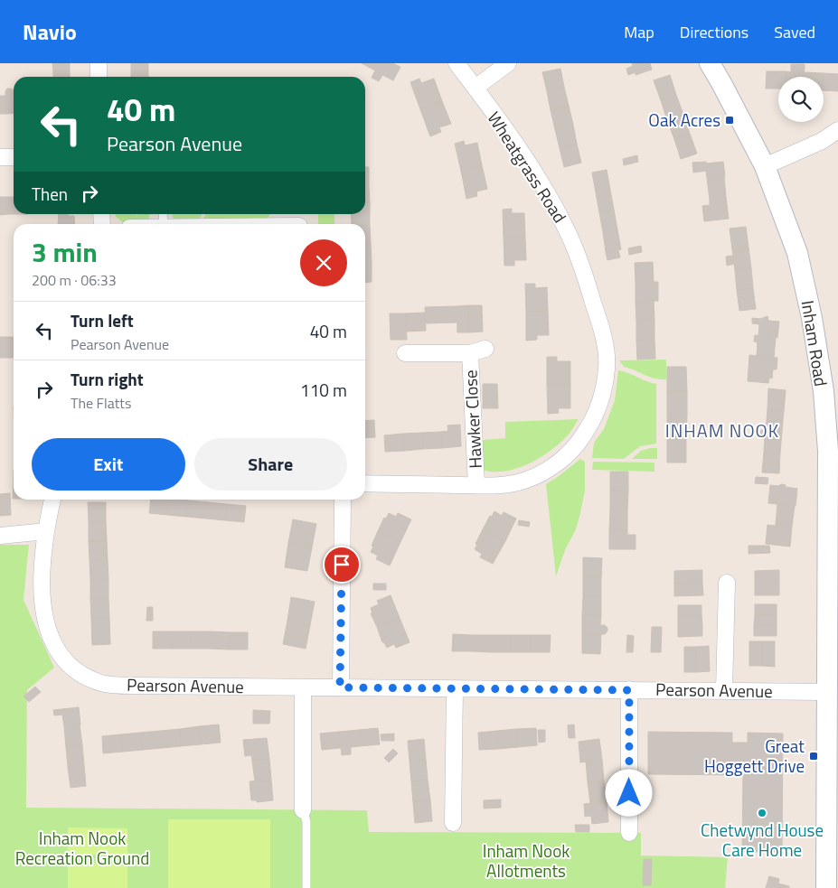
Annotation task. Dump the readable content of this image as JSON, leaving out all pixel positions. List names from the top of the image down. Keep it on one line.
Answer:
{"streets":{"street":["Wheatgrass Road","Inham Road","Hawker Close","Pearson Avenue"]},"crossings":[["Wheatgrass Road","Hawker Close"],["Inham Road","Pearson Avenue"]],"districts":["INHAM NOOK"],"parks":["Inham Nook Recreation Ground","Inham Nook Allotments"],"places":{"transit":["Oak Acres","Great Hoggett Drive"],"other":["Chetwynd House Care Home"]},"page":{"header":"Navio","nav":["Map","Directions","Saved"],"turn":["40 m","Pearson Avenue"],"then":"Then","heading":["3 min","200 m · 06:33"],"list":[{"name":"Turn left","note":"Pearson Avenue","value":"40 m"},{"name":"Turn right","note":"The Flatts","value":"110 m"}],"buttons":["Exit","Share"]}}
